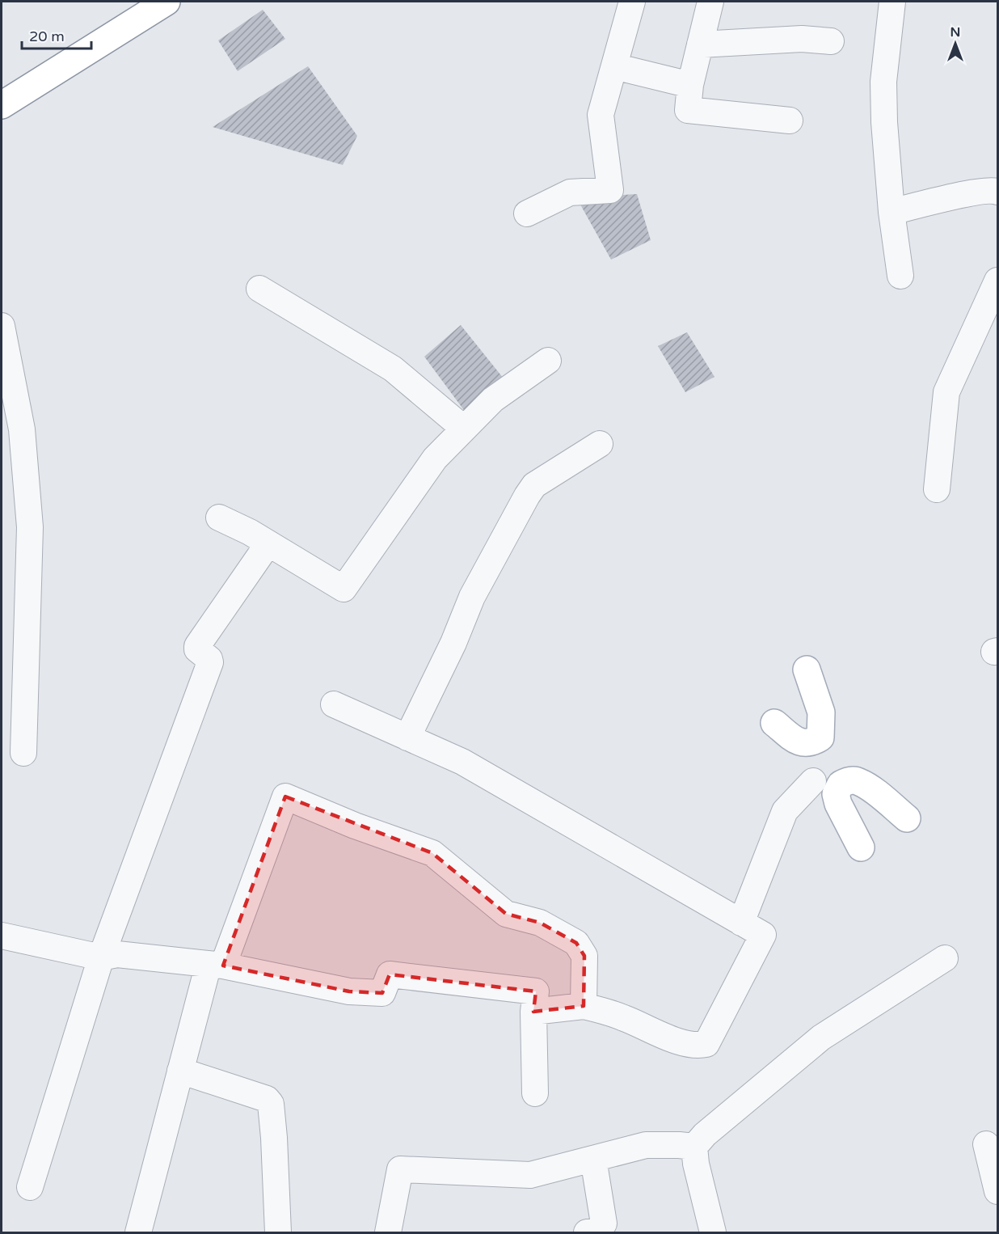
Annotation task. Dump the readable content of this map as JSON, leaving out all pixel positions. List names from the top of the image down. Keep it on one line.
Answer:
{"scale_bar":"20 m","north":"top"}
